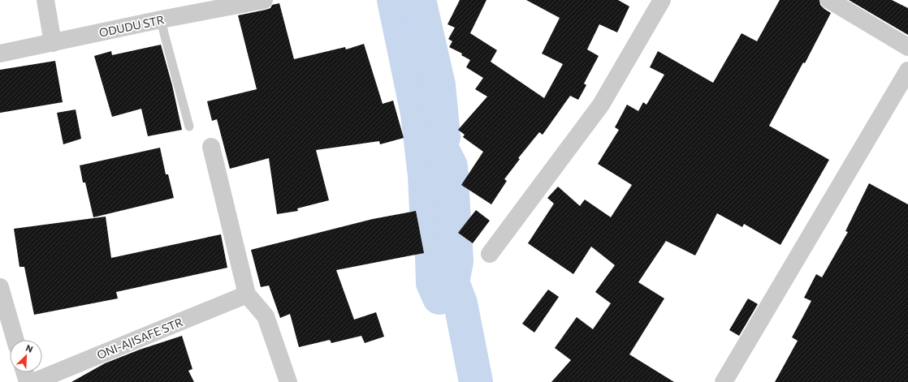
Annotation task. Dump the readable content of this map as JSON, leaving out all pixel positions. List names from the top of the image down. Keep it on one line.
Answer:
{"streets":{"street":["ODUDU STR","ONI-AJISAFE STR"]},"north":"top right"}
